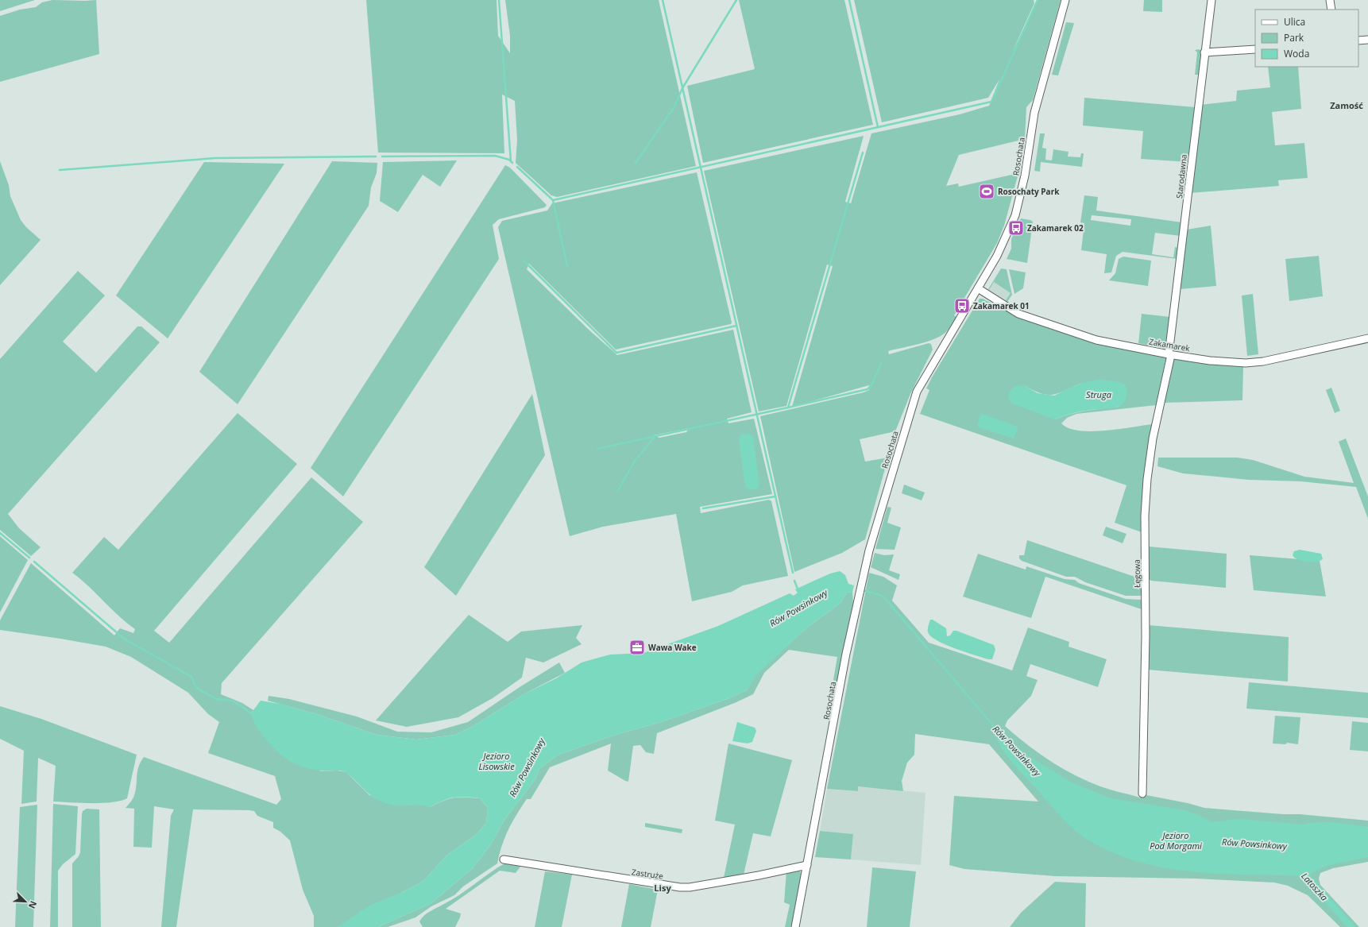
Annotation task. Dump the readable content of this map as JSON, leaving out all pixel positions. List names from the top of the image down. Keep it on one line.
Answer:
{"streets":{"street":["Rosochata","Starodawna","Zakamarek","Łęgowa","Zastruże"]},"crossings":[["Rosochata","Zakamarek"],["Rosochata","Zastruże"],["Starodawna","Zakamarek"],["Starodawna","Łęgowa"],["Zakamarek","Łęgowa"]],"districts":["Zamość","Lisy"],"water":["Struga","Rów Powsinkowy","Jezioro Lisowskie","Jezioro Pod Morgami","Latoszka"],"places":{"sports":["Rosochaty Park"],"bus stop":["Zakamarek 02","Zakamarek 01"],"office":["Wawa Wake"]},"legend":["Ulica","Park","Woda"],"north":"bottom right"}
